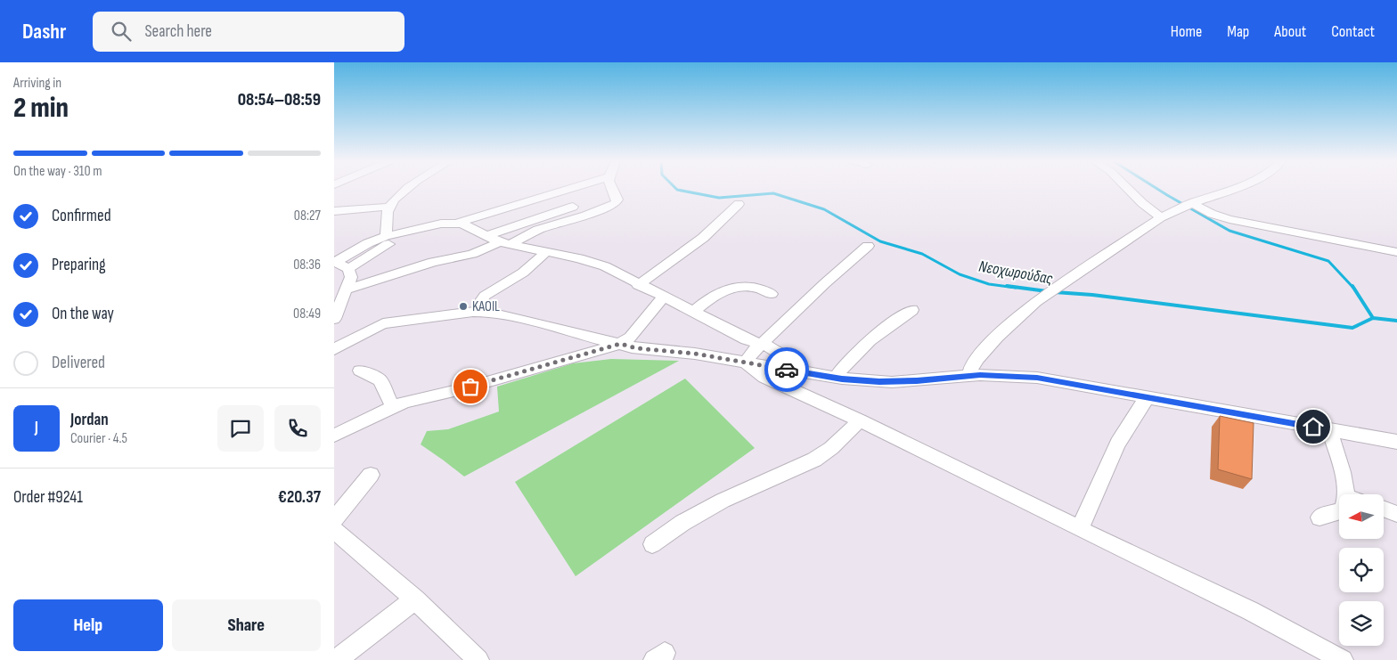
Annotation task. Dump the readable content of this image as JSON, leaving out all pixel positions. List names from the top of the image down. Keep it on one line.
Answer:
{"water":["Νεοχωρούδας"],"places":["KAOIL"],"north":"left","page":{"header":"Dashr","search":"Search here","nav":["Home","Map","About","Contact"],"heading":["2 min","Arriving in","08:54–08:59"],"panel":["Jordan","Courier · 4.5","Order #9241","€20.37"],"bar":"On the way · 310 m","list":[["Confirmed","08:27"],["Preparing","08:36"],["On the way","08:49"],"Delivered"],"round":"J","buttons":["Help","Share"]}}
